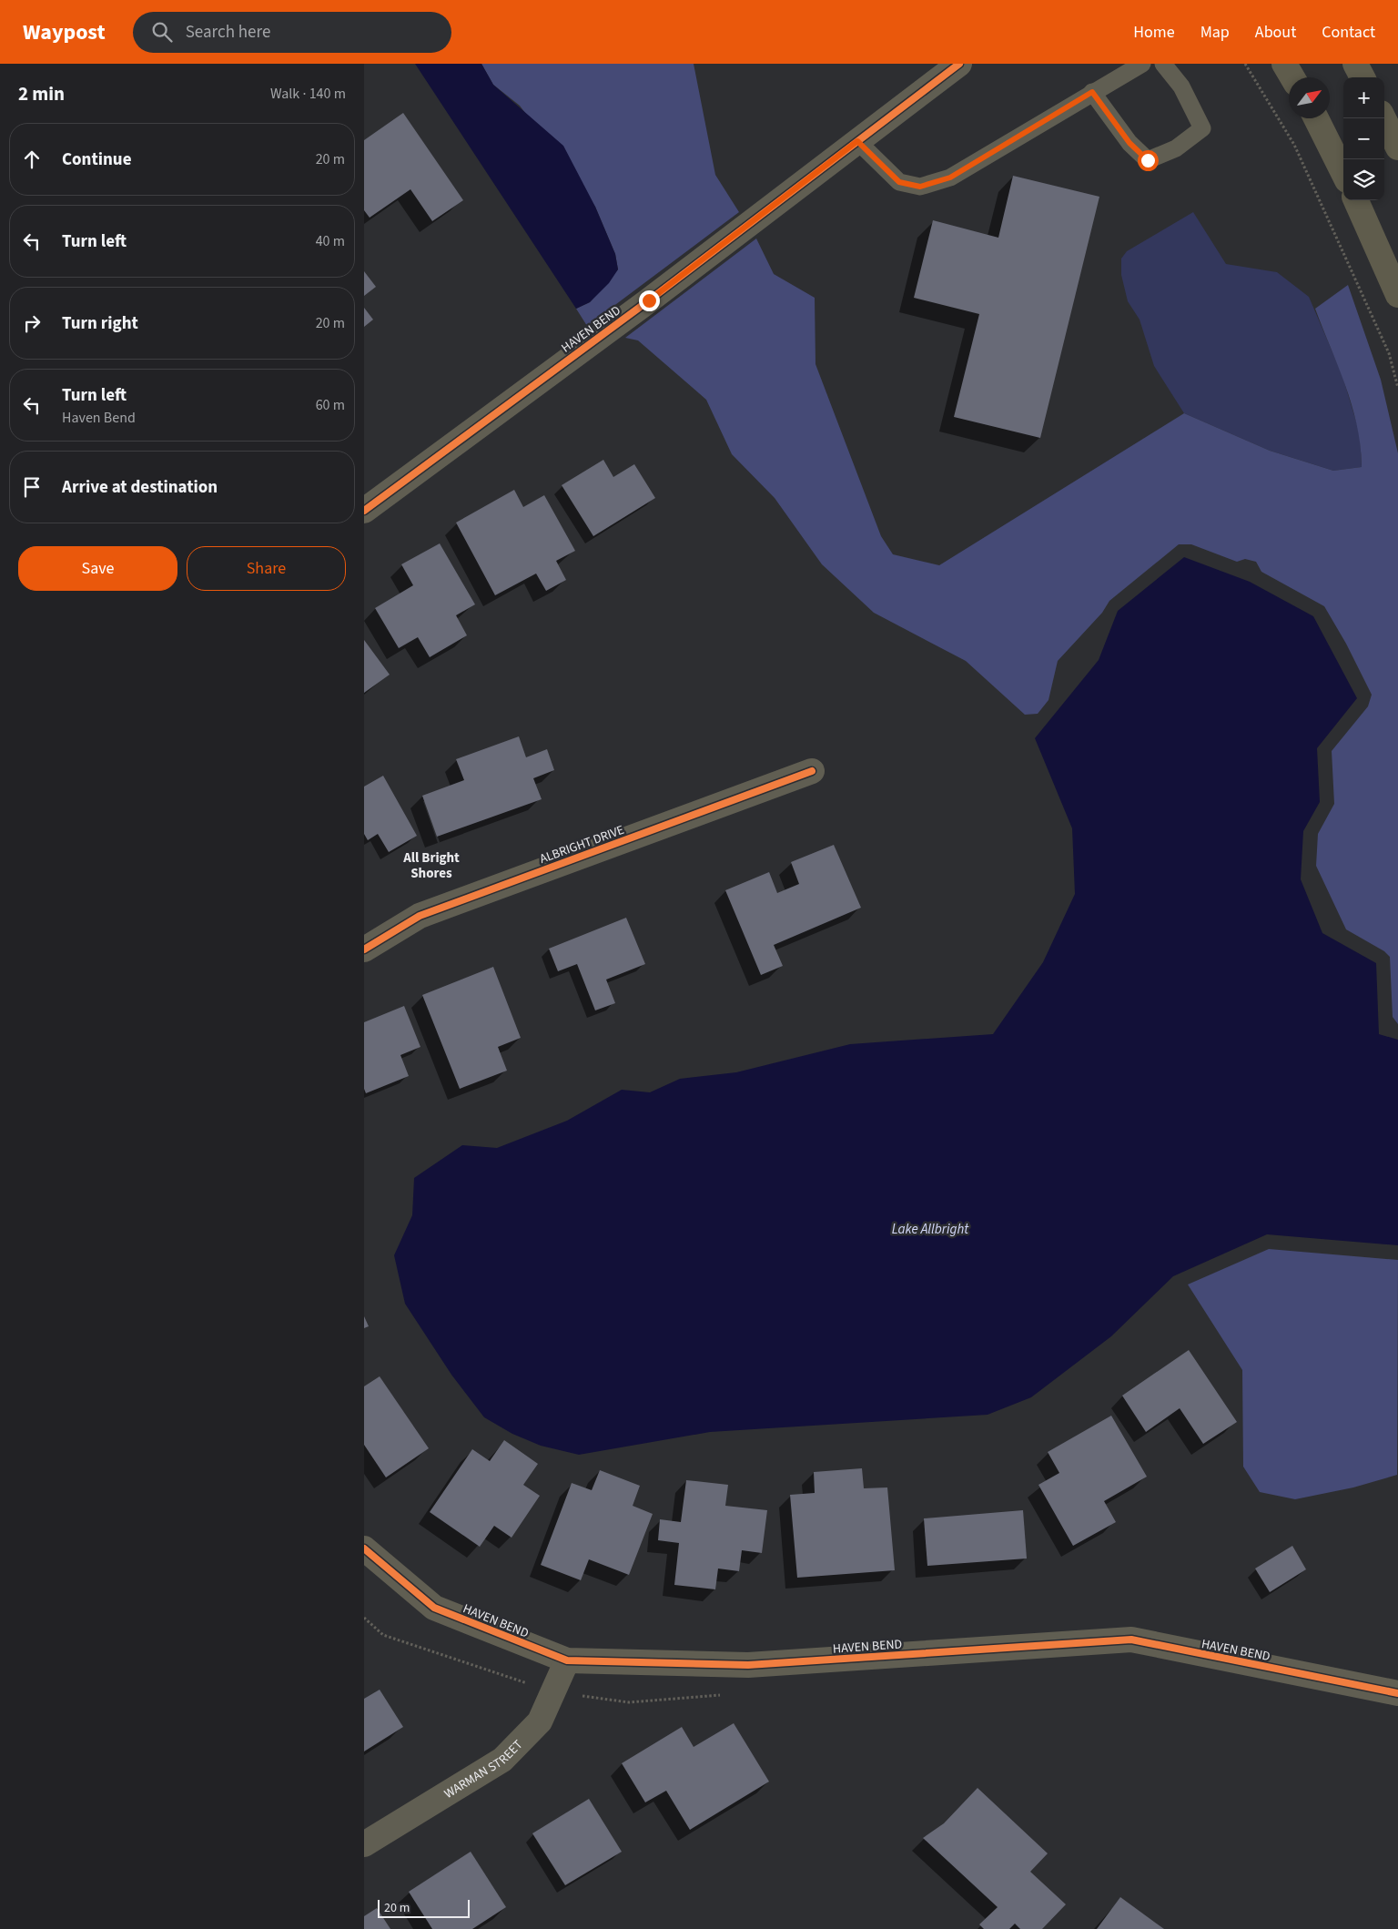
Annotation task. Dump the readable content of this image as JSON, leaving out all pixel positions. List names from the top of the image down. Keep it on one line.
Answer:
{"streets":{"street":["HAVEN BEND","ALBRIGHT DRIVE","WARMAN STREET"]},"crossings":[["HAVEN BEND","WARMAN STREET"]],"districts":["All Bright Shores"],"water":["Lake Allbright"],"scale_bar":"20 m","north":"top right","page":{"header":"Waypost","search":"Search here","nav":["Home","Map","About","Contact"],"heading":["2 min","Walk · 140 m"],"map_buttons":["+","−"],"list":[["Continue","20 m"],["Turn left","40 m"],["Turn right","20 m"],["Turn left","Haven Bend","60 m"],"Arrive at destination"],"buttons":["Save","Share"],"scale":"20 m"}}
